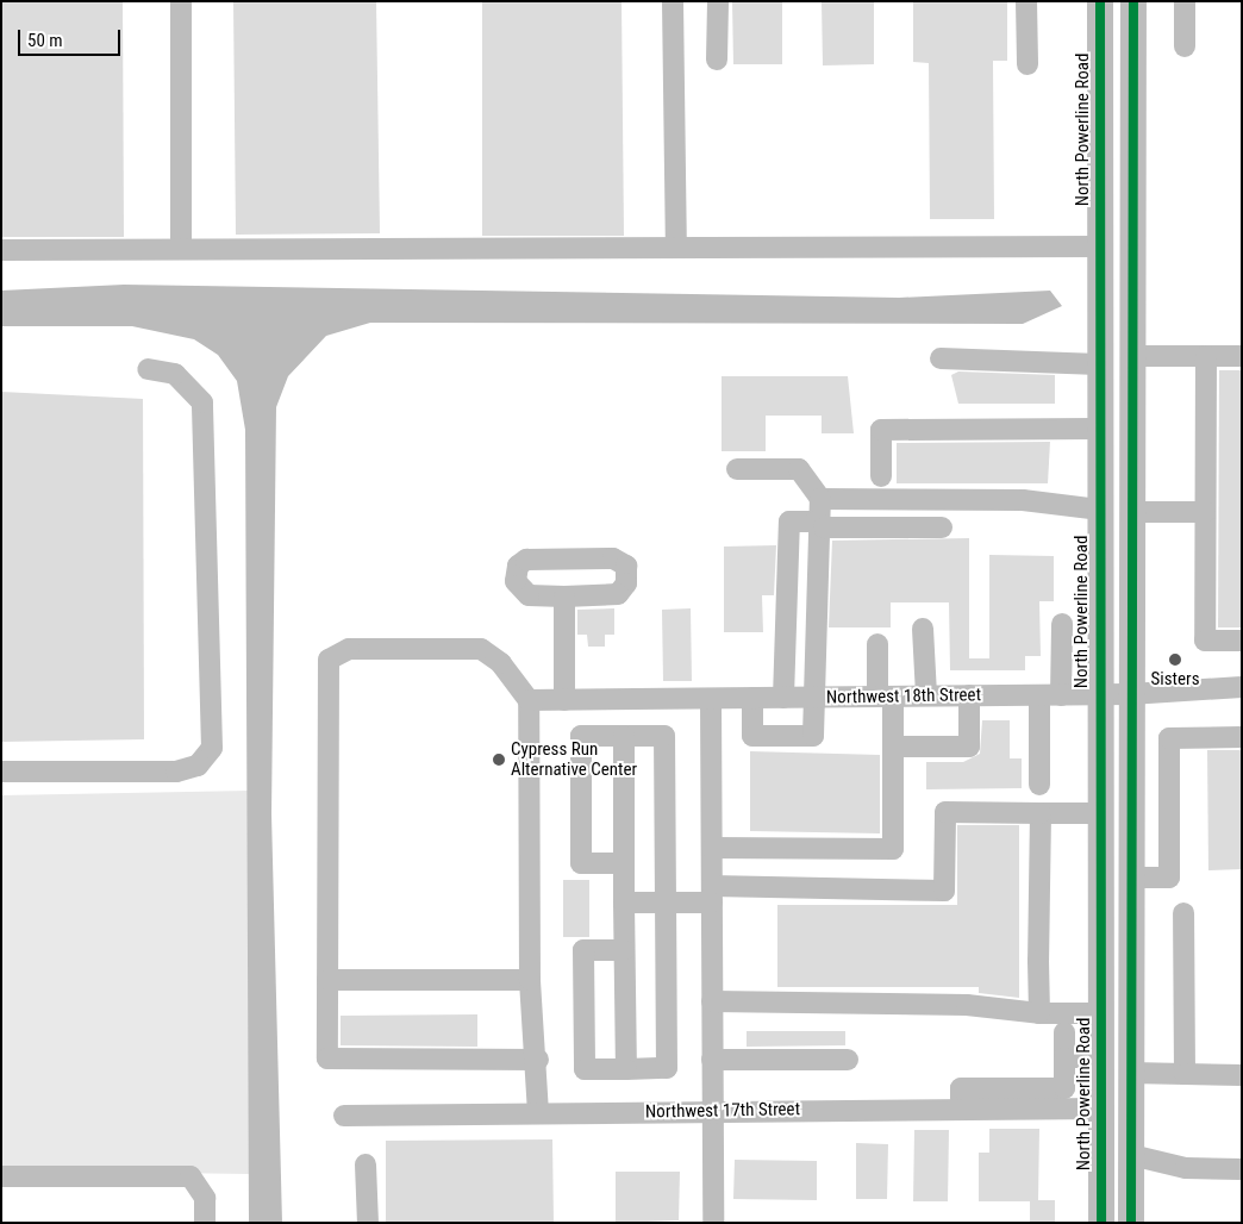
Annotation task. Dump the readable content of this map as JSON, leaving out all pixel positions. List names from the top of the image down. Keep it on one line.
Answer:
{"streets":{"main road":["North Powerline Road"],"street":["Northwest 18th Street","Northwest 17th Street"]},"crossings":[["North Powerline Road","Northwest 18th Street"],["North Powerline Road","Northwest 17th Street"]],"places":["Sisters","Cypress Run Alternative Center"],"scale_bar":"50 m"}
